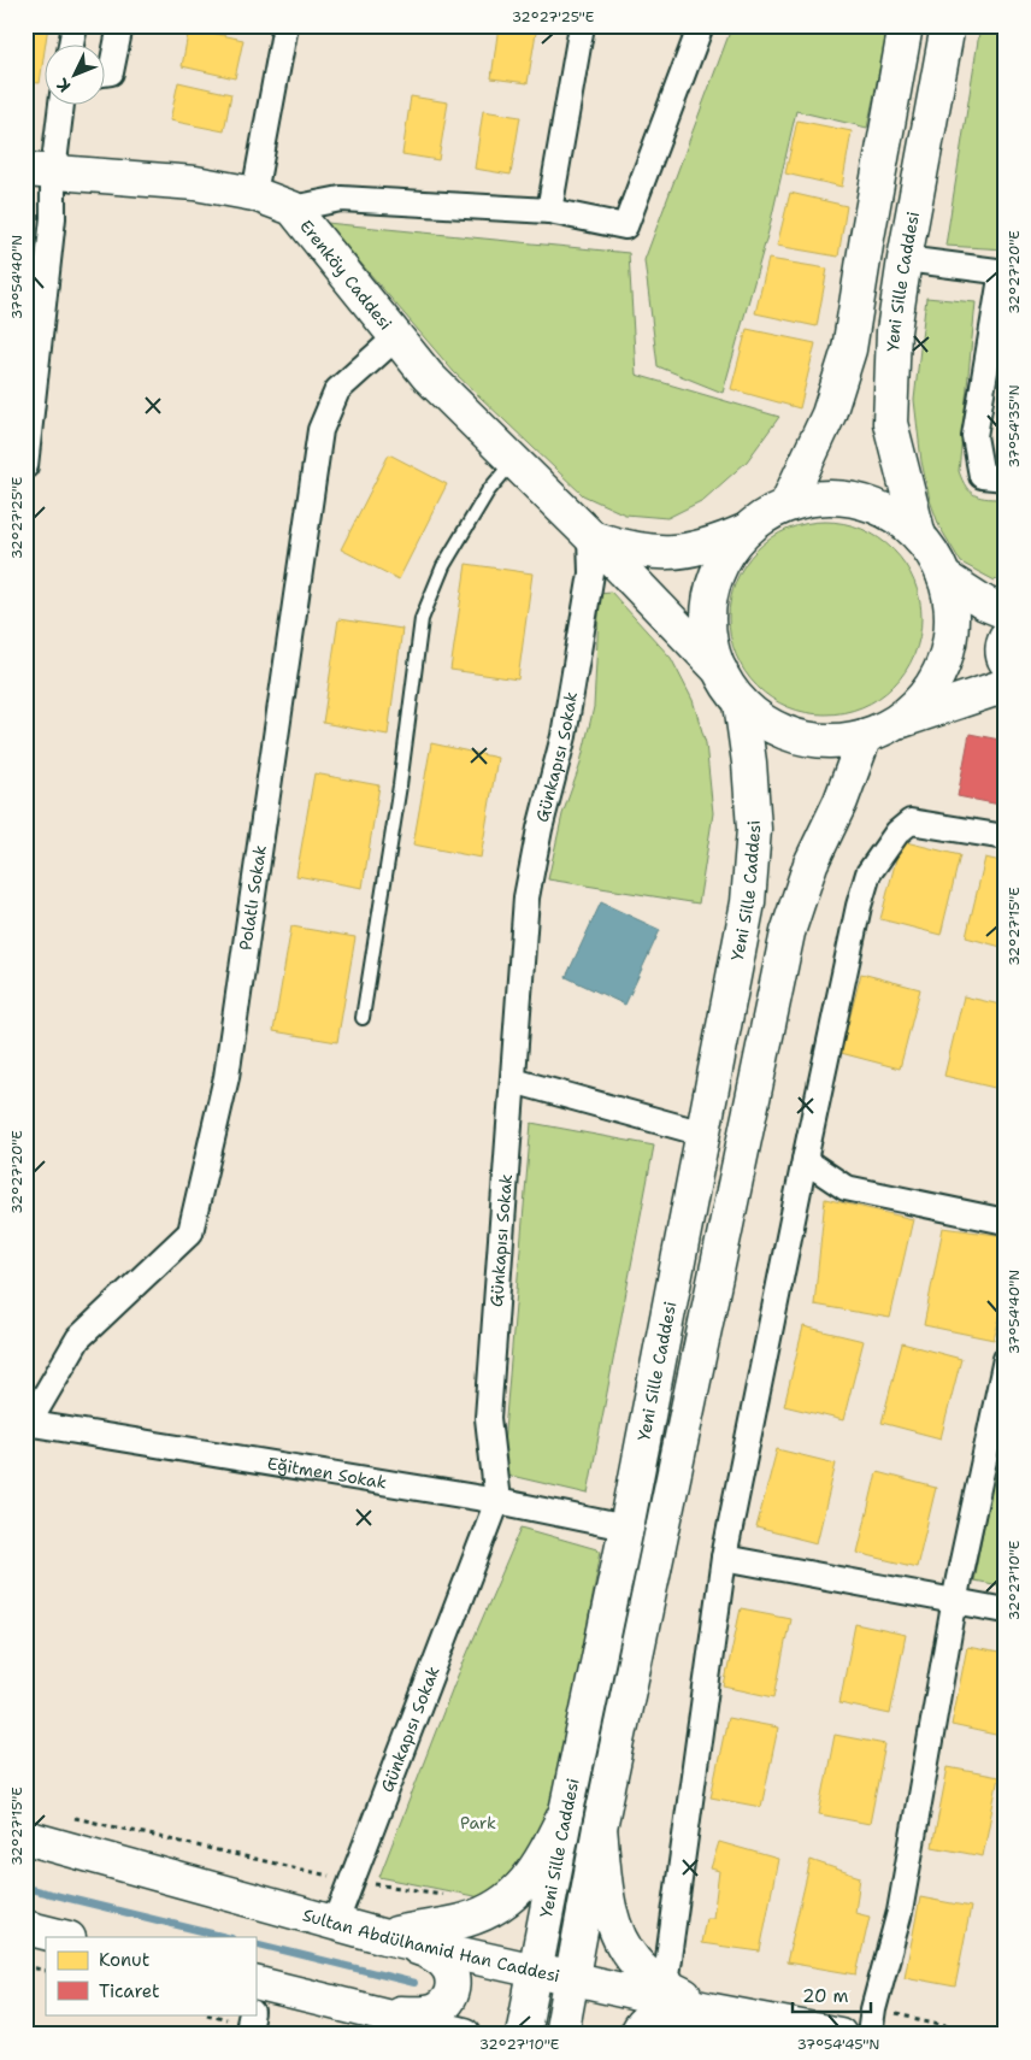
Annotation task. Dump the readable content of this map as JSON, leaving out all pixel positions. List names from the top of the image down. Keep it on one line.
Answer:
{"streets":{"main road":["Erenköy Caddesi","Yeni Sille Caddesi","Sultan Abdülhamid Han Caddesi"],"street":["Günkapısı Sokak","Polatlı Sokak","Eğitmen Sokak"]},"crossings":[["Erenköy Caddesi","Günkapısı Sokak"],["Erenköy Caddesi","Polatlı Sokak"],["Yeni Sille Caddesi","Eğitmen Sokak"],["Yeni Sille Caddesi","Sultan Abdülhamid Han Caddesi"],["Günkapısı Sokak","Eğitmen Sokak"],["Günkapısı Sokak","Sultan Abdülhamid Han Caddesi"],["Polatlı Sokak","Eğitmen Sokak"]],"parks":["Park"],"legend":["Konut","Ticaret"],"scale_bar":"20 m","north":"bottom left","coordinates":["32°27'25\"E","32°27'20\"E","37°54'40\"N","37°54'35\"N","32°27'15\"E","32°27'10\"E","37°54'45\"N"]}
